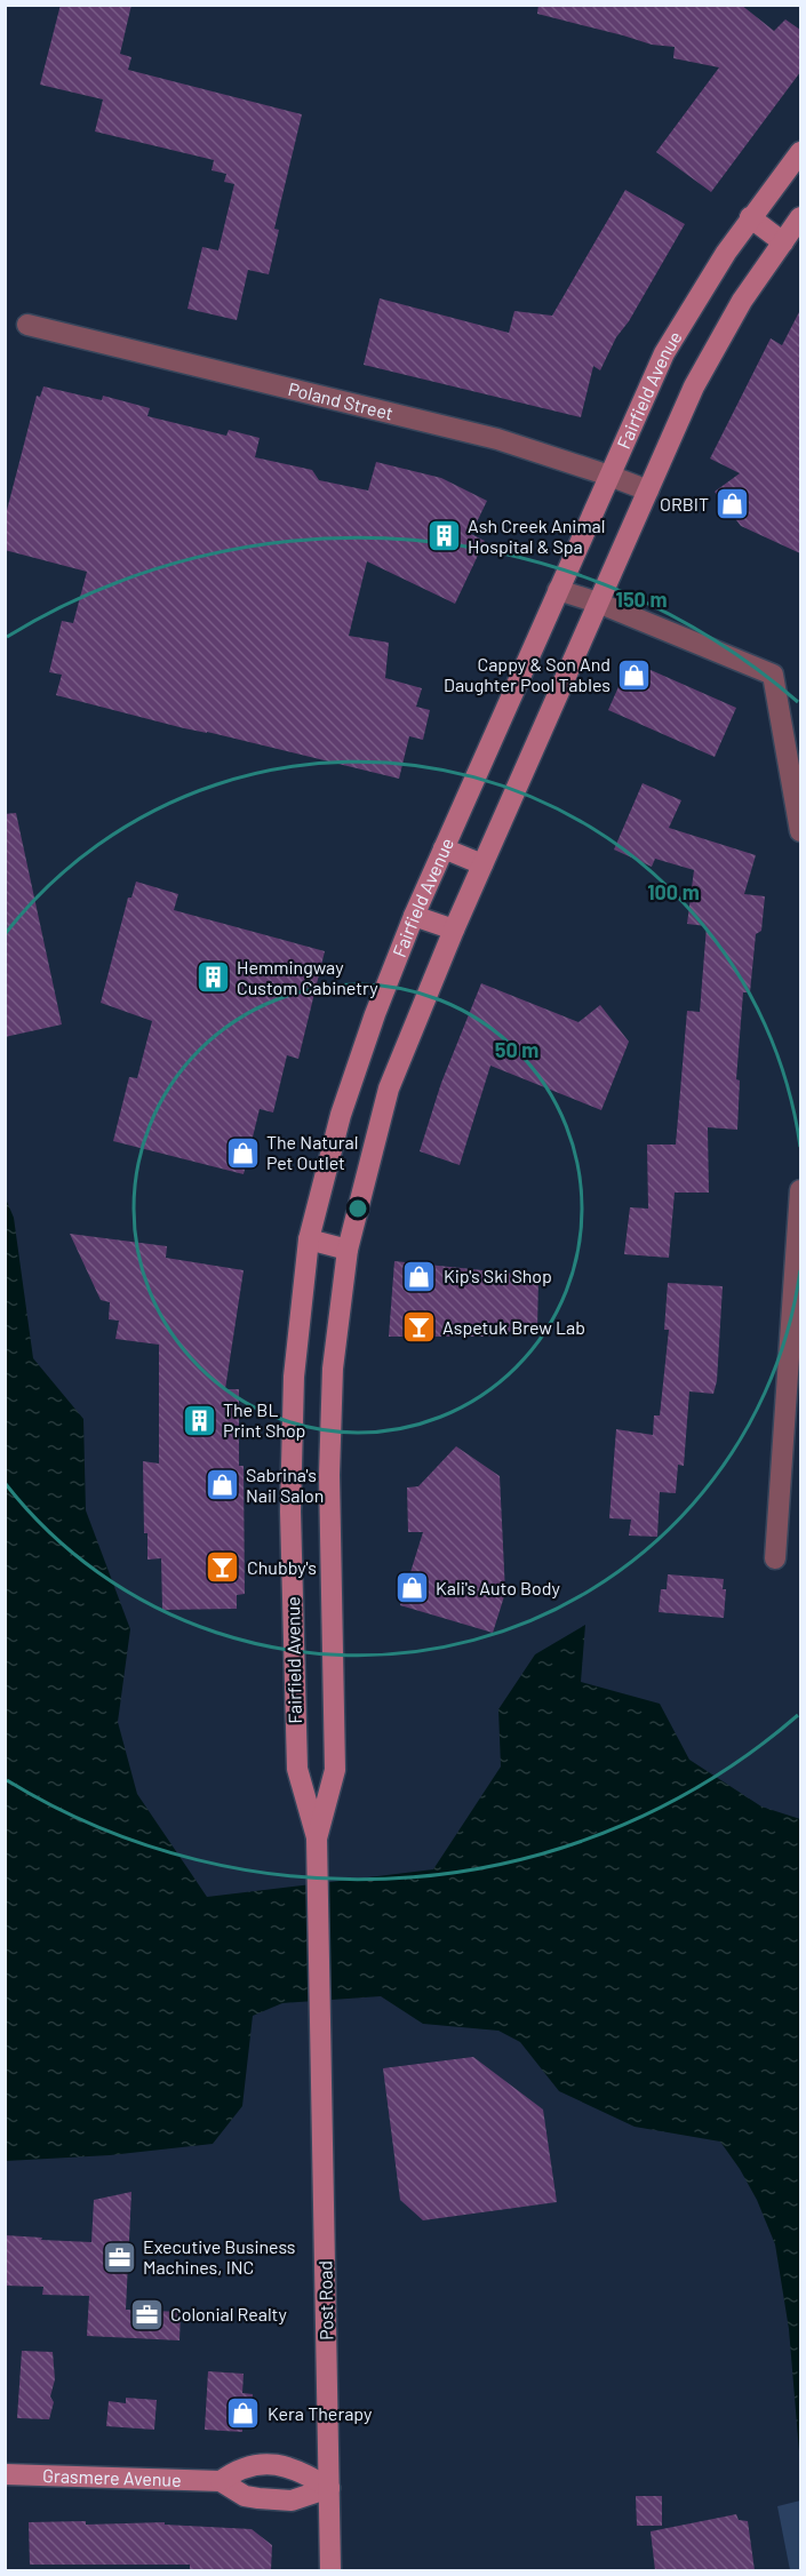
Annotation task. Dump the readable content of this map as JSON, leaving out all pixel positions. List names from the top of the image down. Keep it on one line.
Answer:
{"streets":{"main road":["Fairfield Avenue","Post Road","Grasmere Avenue"],"street":["Poland Street"]},"crossings":[["Fairfield Avenue","Poland Street"],["Fairfield Avenue","Post Road"],["Post Road","Grasmere Avenue"]],"places":{"shop":["ORBIT","Cappy & Son And Daughter Pool Tables","The Natural Pet Outlet","Kip's Ski Shop","Sabrina's Nail Salon","Kali's Auto Body","Kera Therapy"],"building":["Ash Creek Animal Hospital & Spa","Hemmingway Custom Cabinetry","The BL Print Shop"],"bar":["Aspetuk Brew Lab","Chubby's"],"office":["Executive Business Machines, INC","Colonial Realty"]},"rings":["150 m","100 m","50 m"]}
